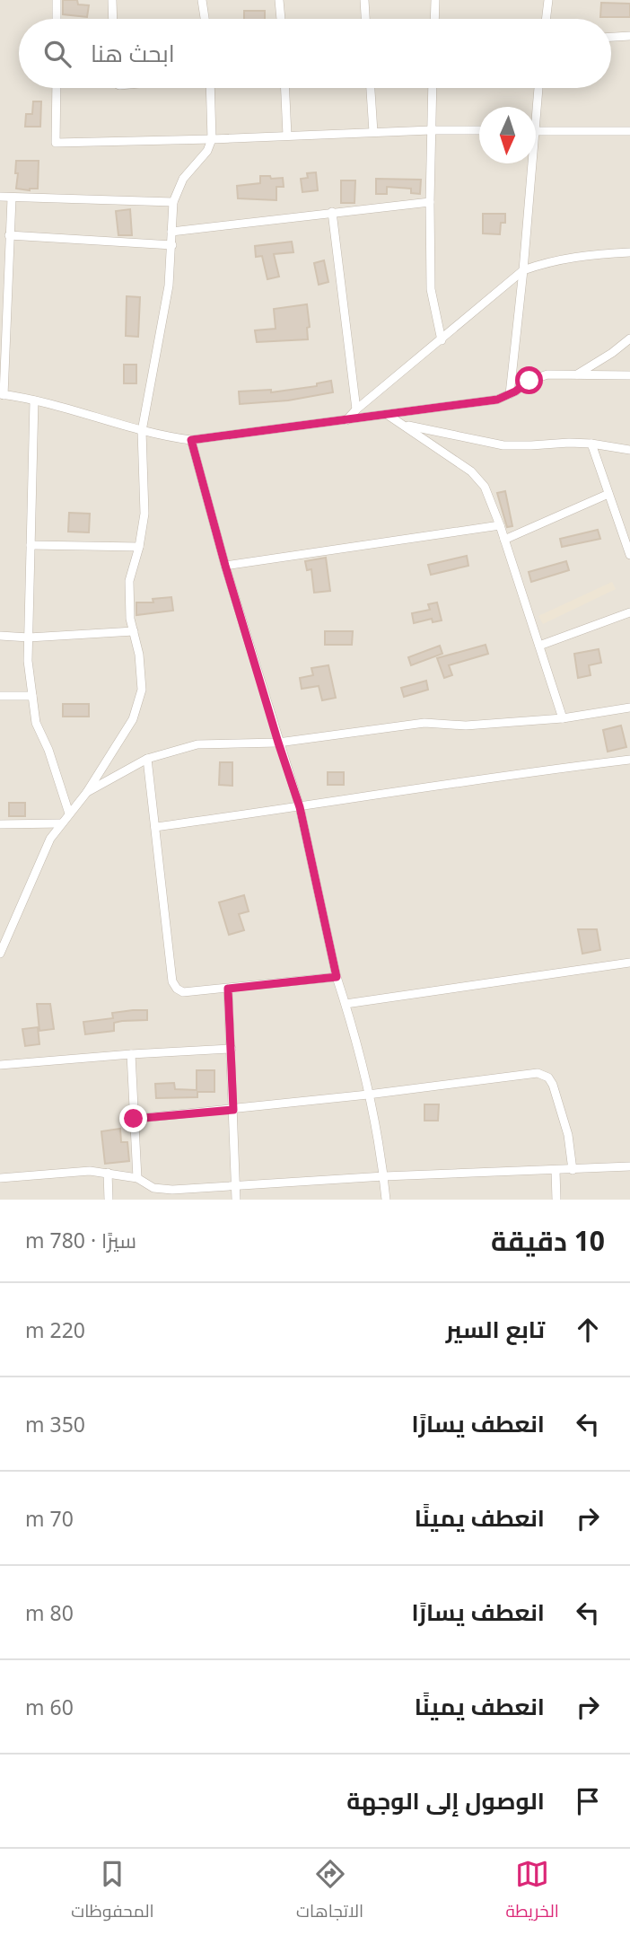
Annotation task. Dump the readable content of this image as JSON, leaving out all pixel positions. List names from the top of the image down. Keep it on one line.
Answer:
{"north":"bottom","page":{"search":"ابحث هنا","heading":["10 دقيقة","سيرًا · 780 m"],"list":[["تابع السير","220 m"],["انعطف يسارًا","350 m"],["انعطف يمينًا","70 m"],["انعطف يسارًا","80 m"],["انعطف يمينًا","60 m"],"الوصول إلى الوجهة"],"nav":["الخريطة","الاتجاهات","المحفوظات"]}}
